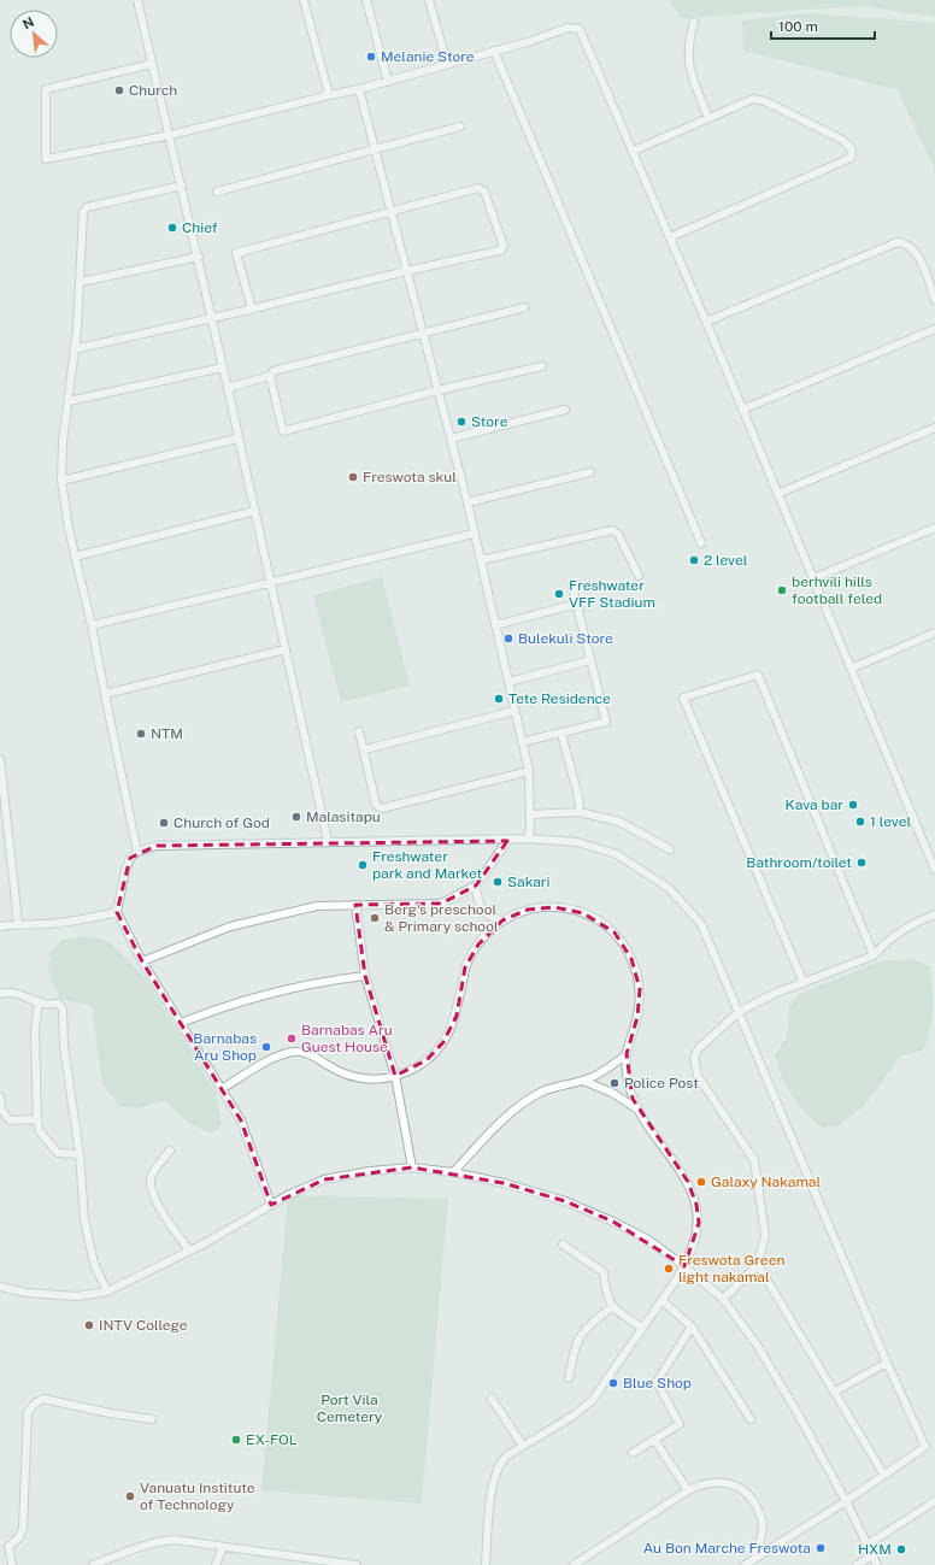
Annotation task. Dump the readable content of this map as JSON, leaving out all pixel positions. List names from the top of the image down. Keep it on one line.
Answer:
{"parks":["Port Vila Cemetery"],"places":["Melanie Store","Church","Chief","Store","Freswota skul","2 level","berhvili hills football feled","Freshwater VFF Stadium","Bulekuli Store","Tete Residence","NTM","Kava bar","Malasitapu","1 level","Church of God","Bathroom/toilet","Freshwater park and Market","Sakari","Berg's preschool & Primary school","Barnabas Aru Guest House","Barnabas Aru Shop","Police Post","Galaxy Nakamal","Freswota Green light nakamal","INTV College","Blue Shop","EX-FOL","Vanuatu Institute of Technology","Au Bon Marche Freswota","HXM"],"scale_bar":"100 m","north":"top left"}
